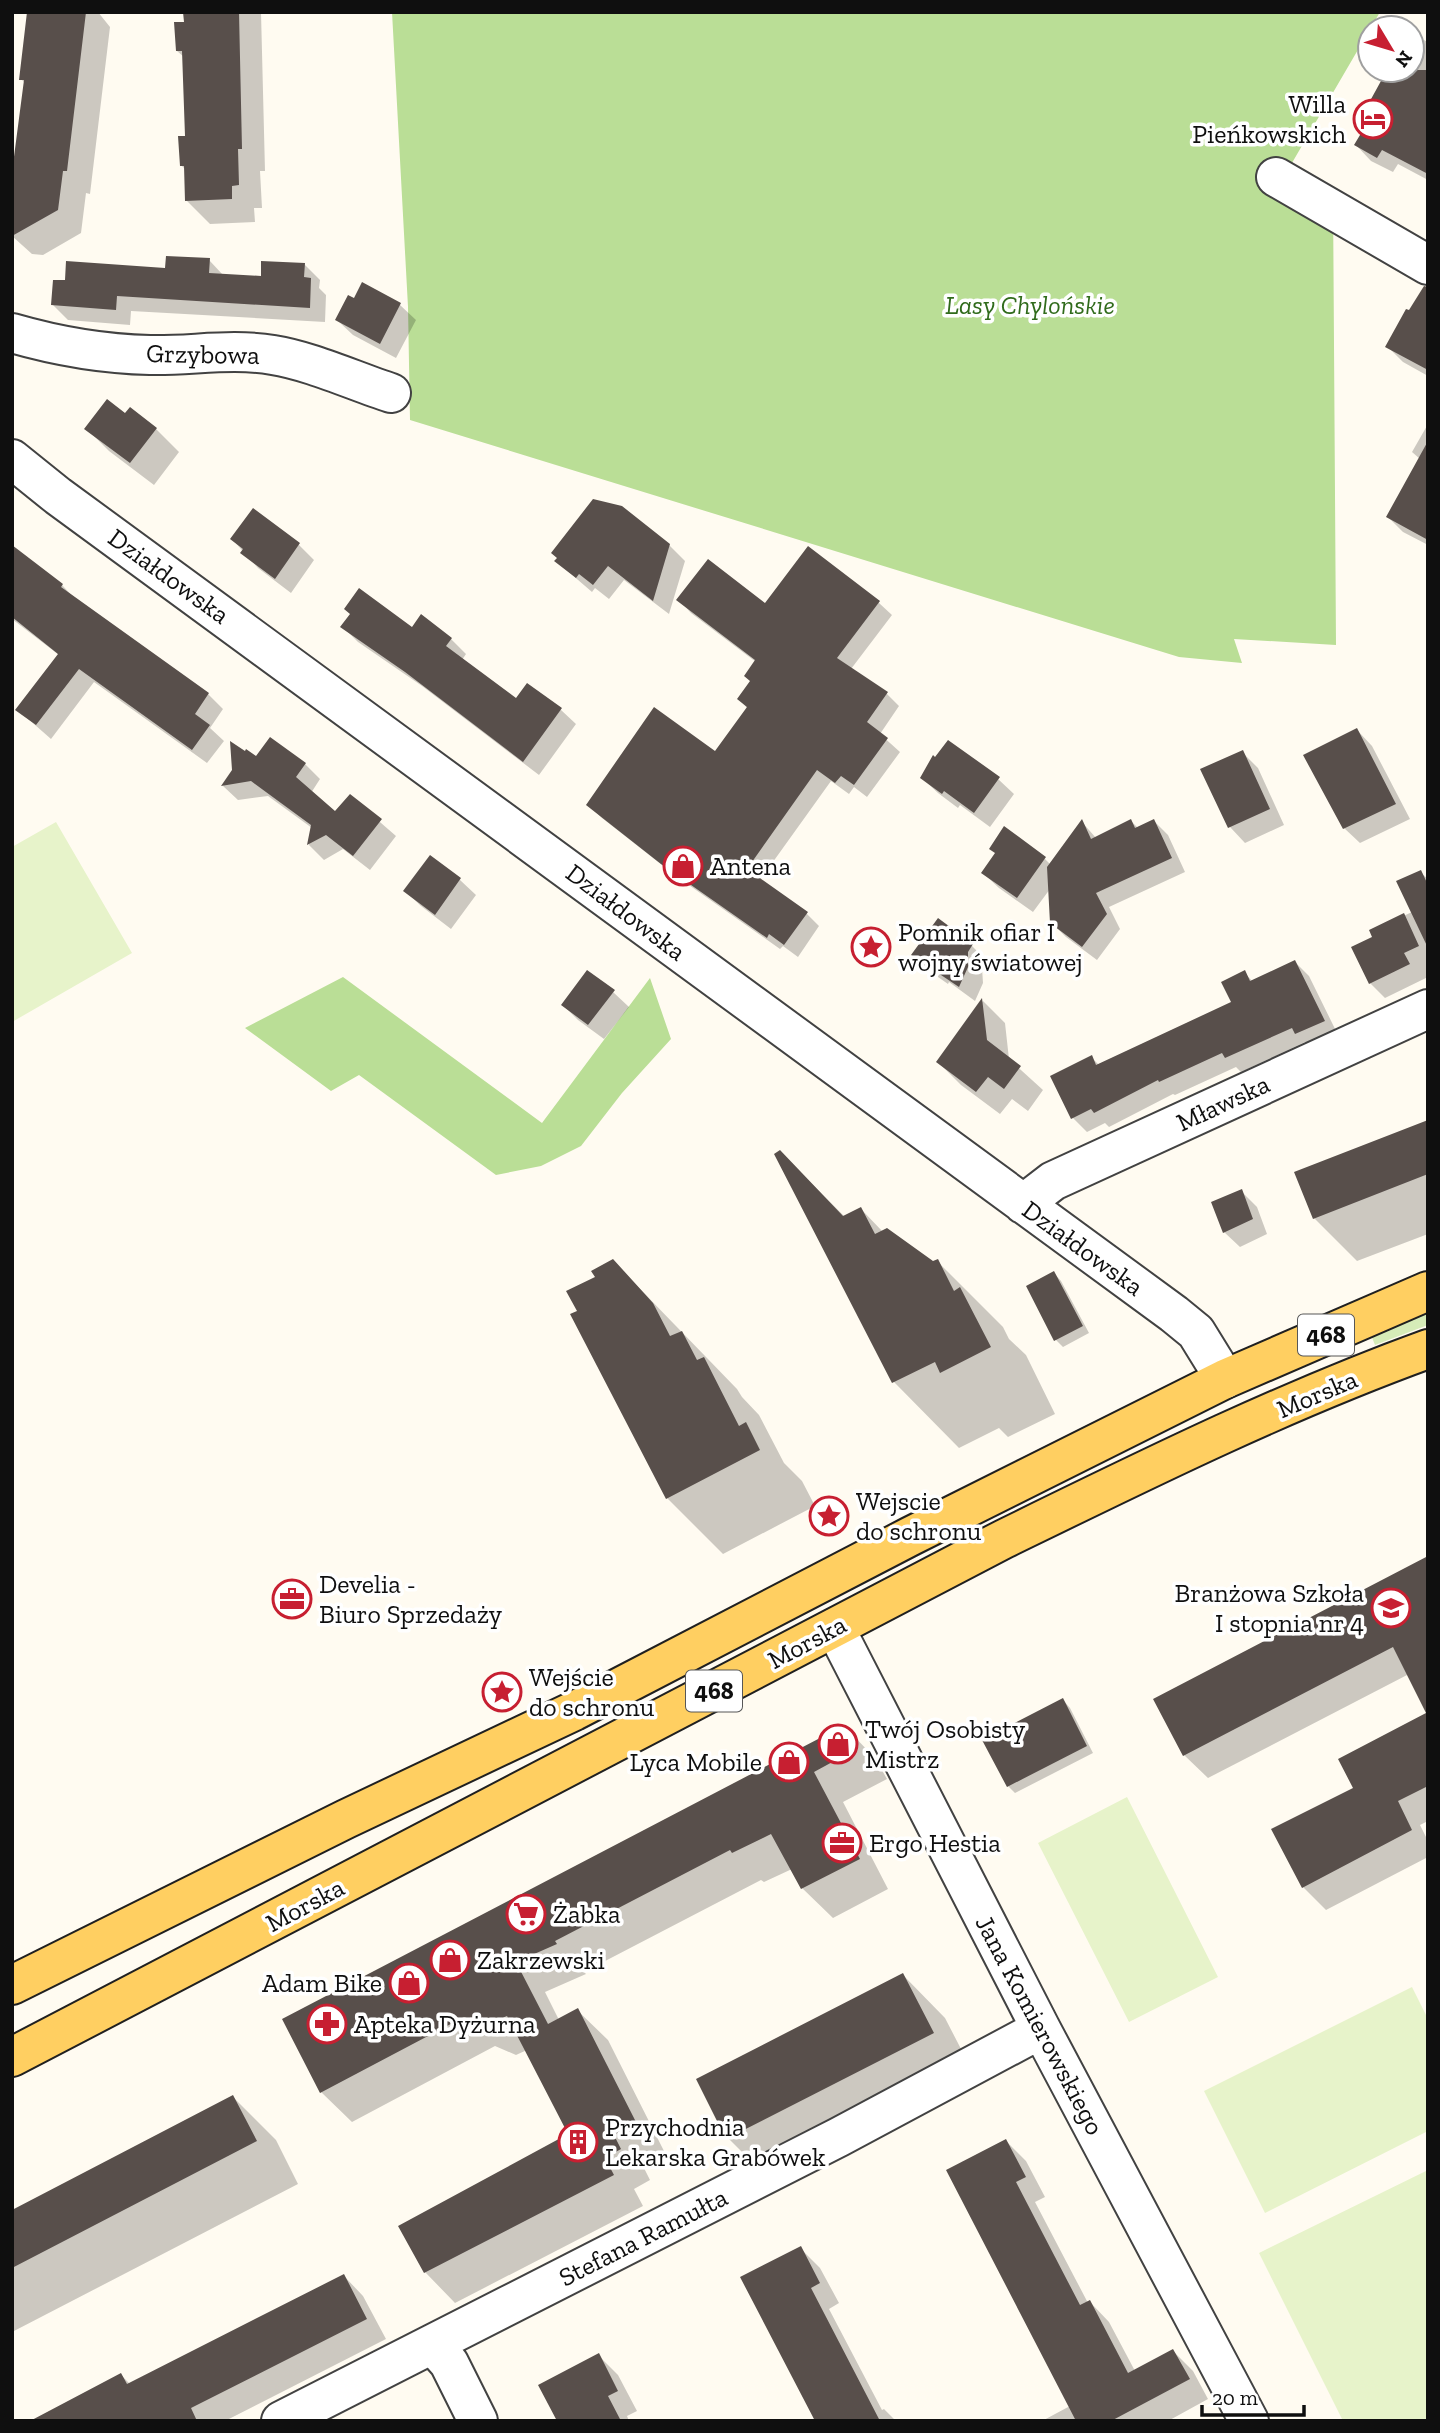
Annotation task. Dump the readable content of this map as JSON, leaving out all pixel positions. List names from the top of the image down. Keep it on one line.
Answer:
{"streets":{"main road":["468","Morska"],"street":["Grzybowa","Działdowska","Mławska","Jana Komierowskiego","Stefana Ramułta"]},"crossings":[["Działdowska","Mławska"],["Działdowska","Morska"],["Morska","Jana Komierowskiego"],["Jana Komierowskiego","Stefana Ramułta"]],"parks":["Lasy Chylońskie"],"places":{"hotel":["Willa Pieńkowskich"],"shop":["Antena","Twój Osobisty Mistrz","Lyca Mobile","Zakrzewski","Adam Bike"],"place":["Pomnik ofiar I wojny światowej","Wejscie do schronu","Wejście do schronu"],"office":["Develia - Biuro Sprzedaży","Ergo Hestia"],"school or university":["Branżowa Szkoła I stopnia nr 4"],"supermarket":["Żabka"],"pharmacy":["Apteka Dyżurna"],"building":["Przychodnia Lekarska Grabówek"]},"scale_bar":"20 m","north":"bottom right"}
